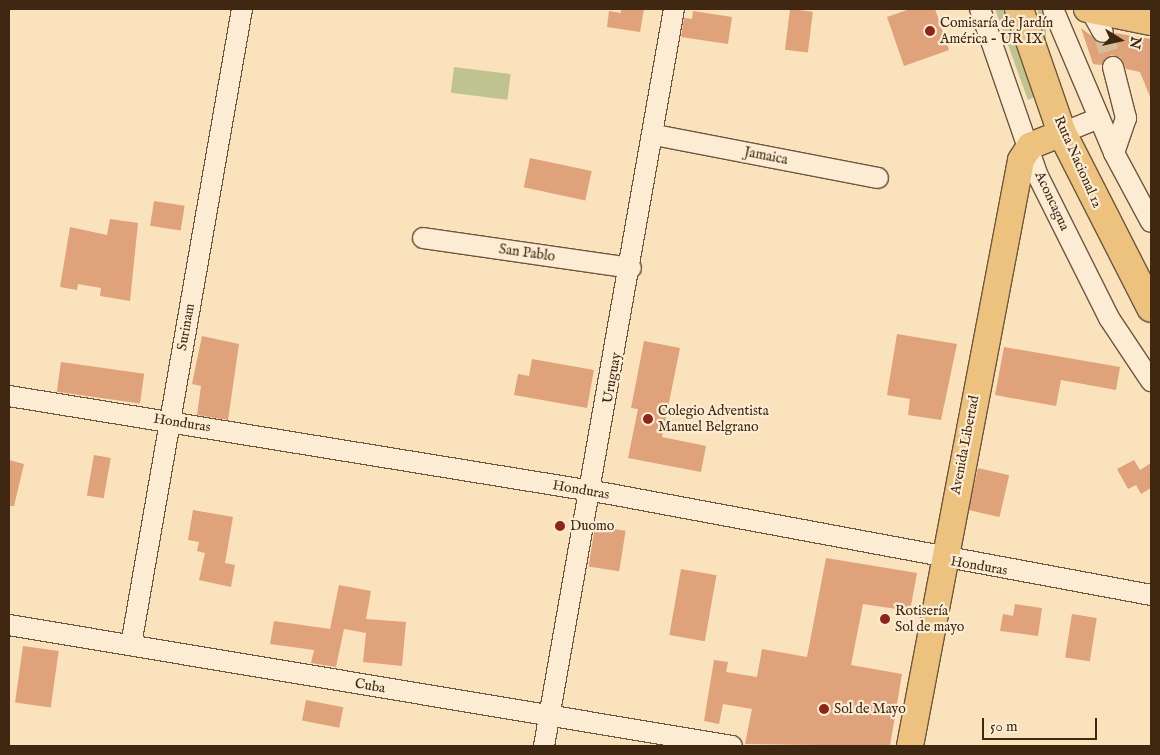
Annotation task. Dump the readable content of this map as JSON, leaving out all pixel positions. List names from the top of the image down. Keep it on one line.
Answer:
{"streets":{"highway":["Ruta Nacional 12"],"main road":["Avenida Libertad"],"street":["Jamaica","Aconcagua","San Pablo","Surinam","Uruguay","Honduras","Cuba"]},"crossings":[["Jamaica","Uruguay"],["Aconcagua","Avenida Libertad"],["San Pablo","Uruguay"],["Surinam","Honduras"],["Surinam","Cuba"],["Uruguay","Honduras"],["Uruguay","Cuba"],["Honduras","Avenida Libertad"]],"places":["Comisaría de Jardín América - UR IX","Colegio Adventista Manuel Belgrano","Duomo","Rotisería Sol de mayo","Sol de Mayo"],"scale_bar":"50 m","north":"right"}
